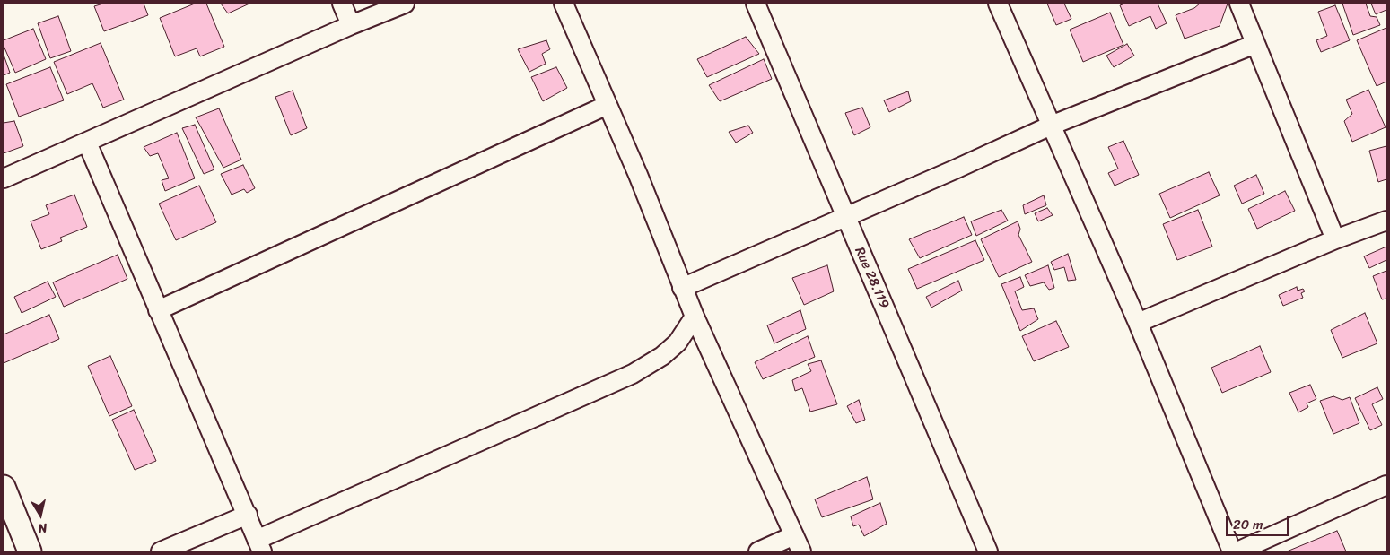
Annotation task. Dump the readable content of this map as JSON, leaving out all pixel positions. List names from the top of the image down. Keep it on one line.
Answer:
{"streets":{"street":["Rue 28.119"]},"scale_bar":"20 m","north":"bottom"}
